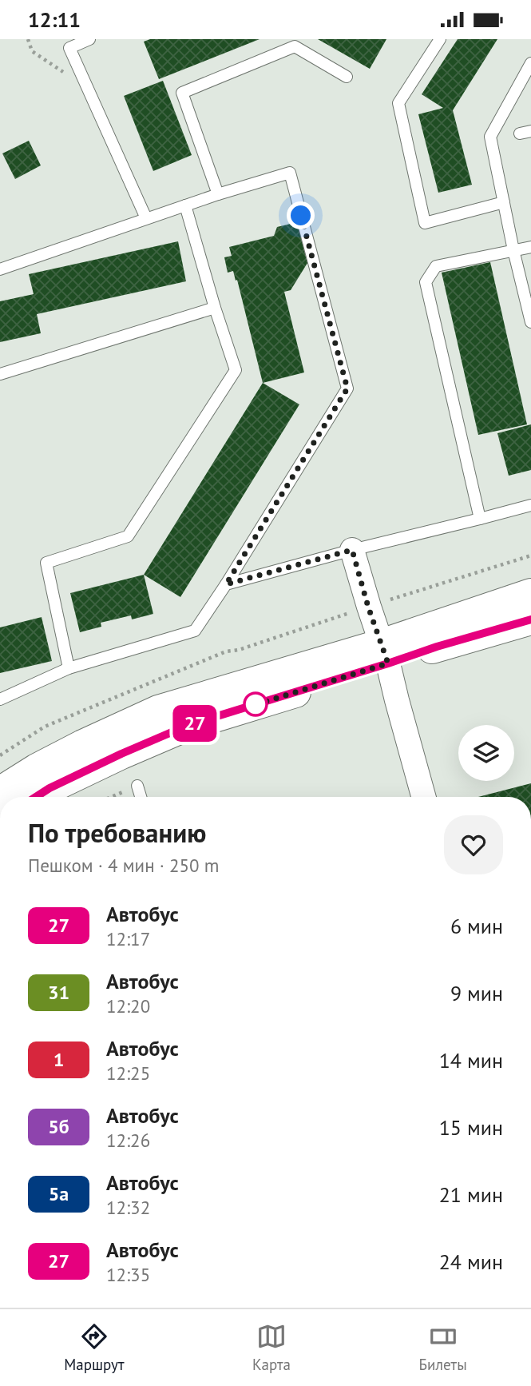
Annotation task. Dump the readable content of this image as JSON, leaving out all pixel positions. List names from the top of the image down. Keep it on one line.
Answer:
{"lines":["bus line 27"],"page":{"status":"12:11","on_map":"27","heading":["По требованию","Пешком · 4 мин · 250 m"],"list":[{"mark":"27","name":"Автобус","note":"12:17","value":"6 мин"},{"mark":"31","name":"Автобус","note":"12:20","value":"9 мин"},{"mark":"1","name":"Автобус","note":"12:25","value":"14 мин"},{"mark":"5б","name":"Автобус","note":"12:26","value":"15 мин"},{"mark":"5а","name":"Автобус","note":"12:32","value":"21 мин"},{"mark":"27","name":"Автобус","note":"12:35","value":"24 мин"}],"tabs":["Маршрут","Карта","Билеты"]}}
